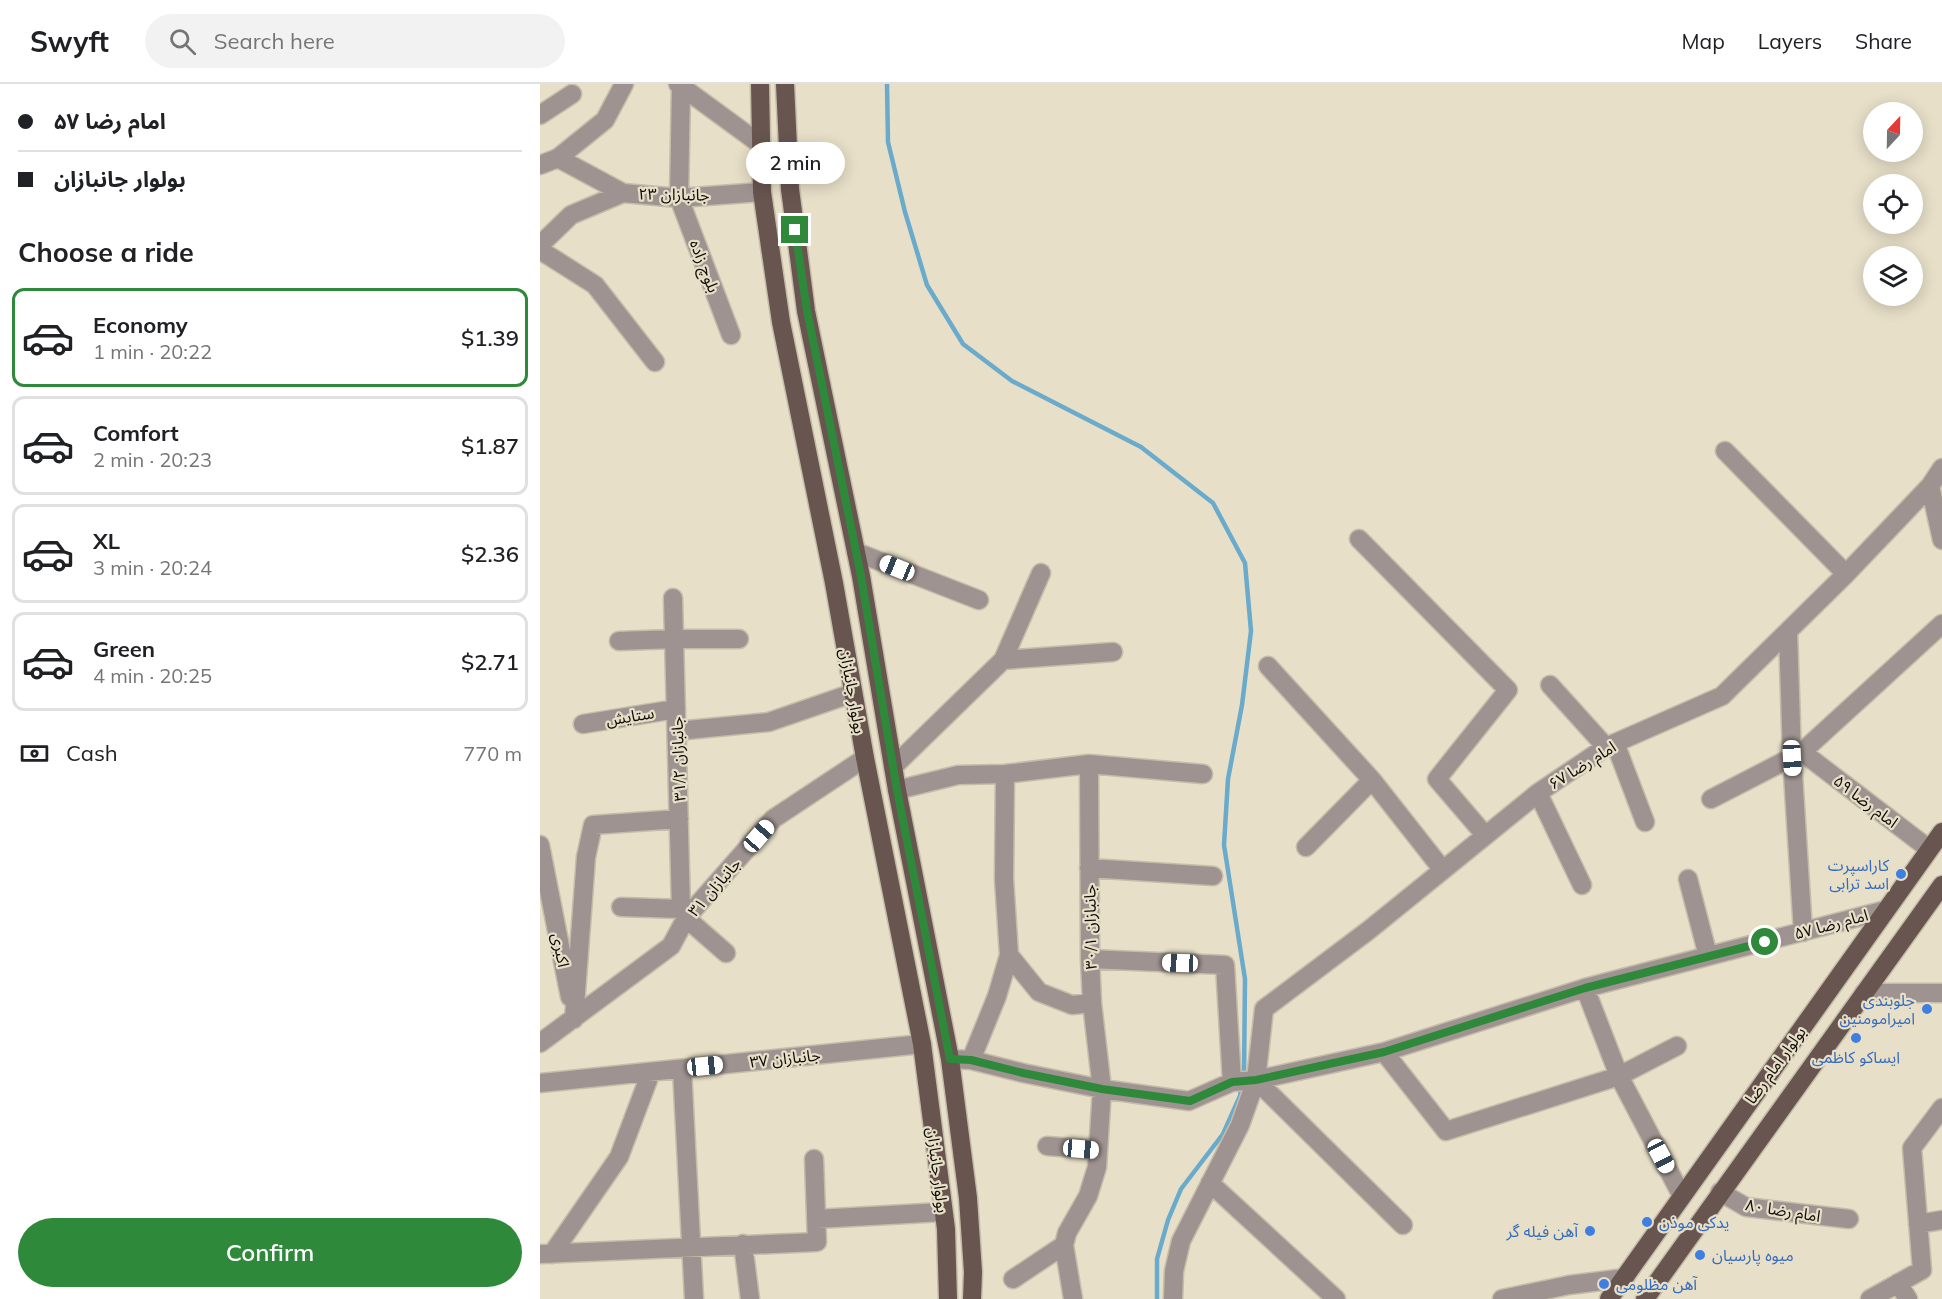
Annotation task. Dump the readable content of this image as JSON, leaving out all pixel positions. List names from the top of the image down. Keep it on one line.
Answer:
{"streets":{"main road":["بولوار جانبازان","بولوار امام رضا"],"street":["جانبازان ۲۳","بلوچ زاده","ستایش","جانبازان ۳۱/۲","امام رضا ۶۷","امام رضا ۵۹","جانبازان ۳۱","امام رضا ۵۷","جانبازان ۳۰/۱","اکبری","جانبازان ۳۷","امام رضا ۸۰"]},"crossings":[["جانبازان ۲۳","بلوچ زاده"],["جانبازان ۲۳","بولوار جانبازان"],["بولوار جانبازان","جانبازان ۳۱"],["بولوار جانبازان","امام رضا ۵۷"],["بولوار جانبازان","جانبازان ۳۷"],["ستایش","جانبازان ۳۱/۲"],["جانبازان ۳۱/۲","جانبازان ۳۱"],["امام رضا ۶۷","امام رضا ۵۷"],["امام رضا ۵۹","بولوار امام رضا"],["جانبازان ۳۱","اکبری"],["امام رضا ۵۷","جانبازان ۳۰/۱"],["امام رضا ۵۷","بولوار امام رضا"],["بولوار امام رضا","امام رضا ۸۰"]],"places":["کاراسپرت اسد ترابی","جلوبندی امیرامومنین","ایساکو کاظمی","یدکی موذن","آهن فیله گر","میوه پارسیان","آهن مظلومی"],"north":"top","page":{"header":"Swyft","search":"Search here","nav":["Map","Layers","Share"],"banner":["امام رضا ۵۷","بولوار جانبازان"],"bubble":"2 min","heading":"Choose a ride","list":[{"name":"Economy","note":"1 min · 20:22","value":"$1.39"},{"name":"Comfort","note":"2 min · 20:23","value":"$1.87"},{"name":"XL","note":"3 min · 20:24","value":"$2.36"},{"name":"Green","note":"4 min · 20:25","value":"$2.71"}],"pay":["Cash","770 m"],"buttons":"Confirm"}}
